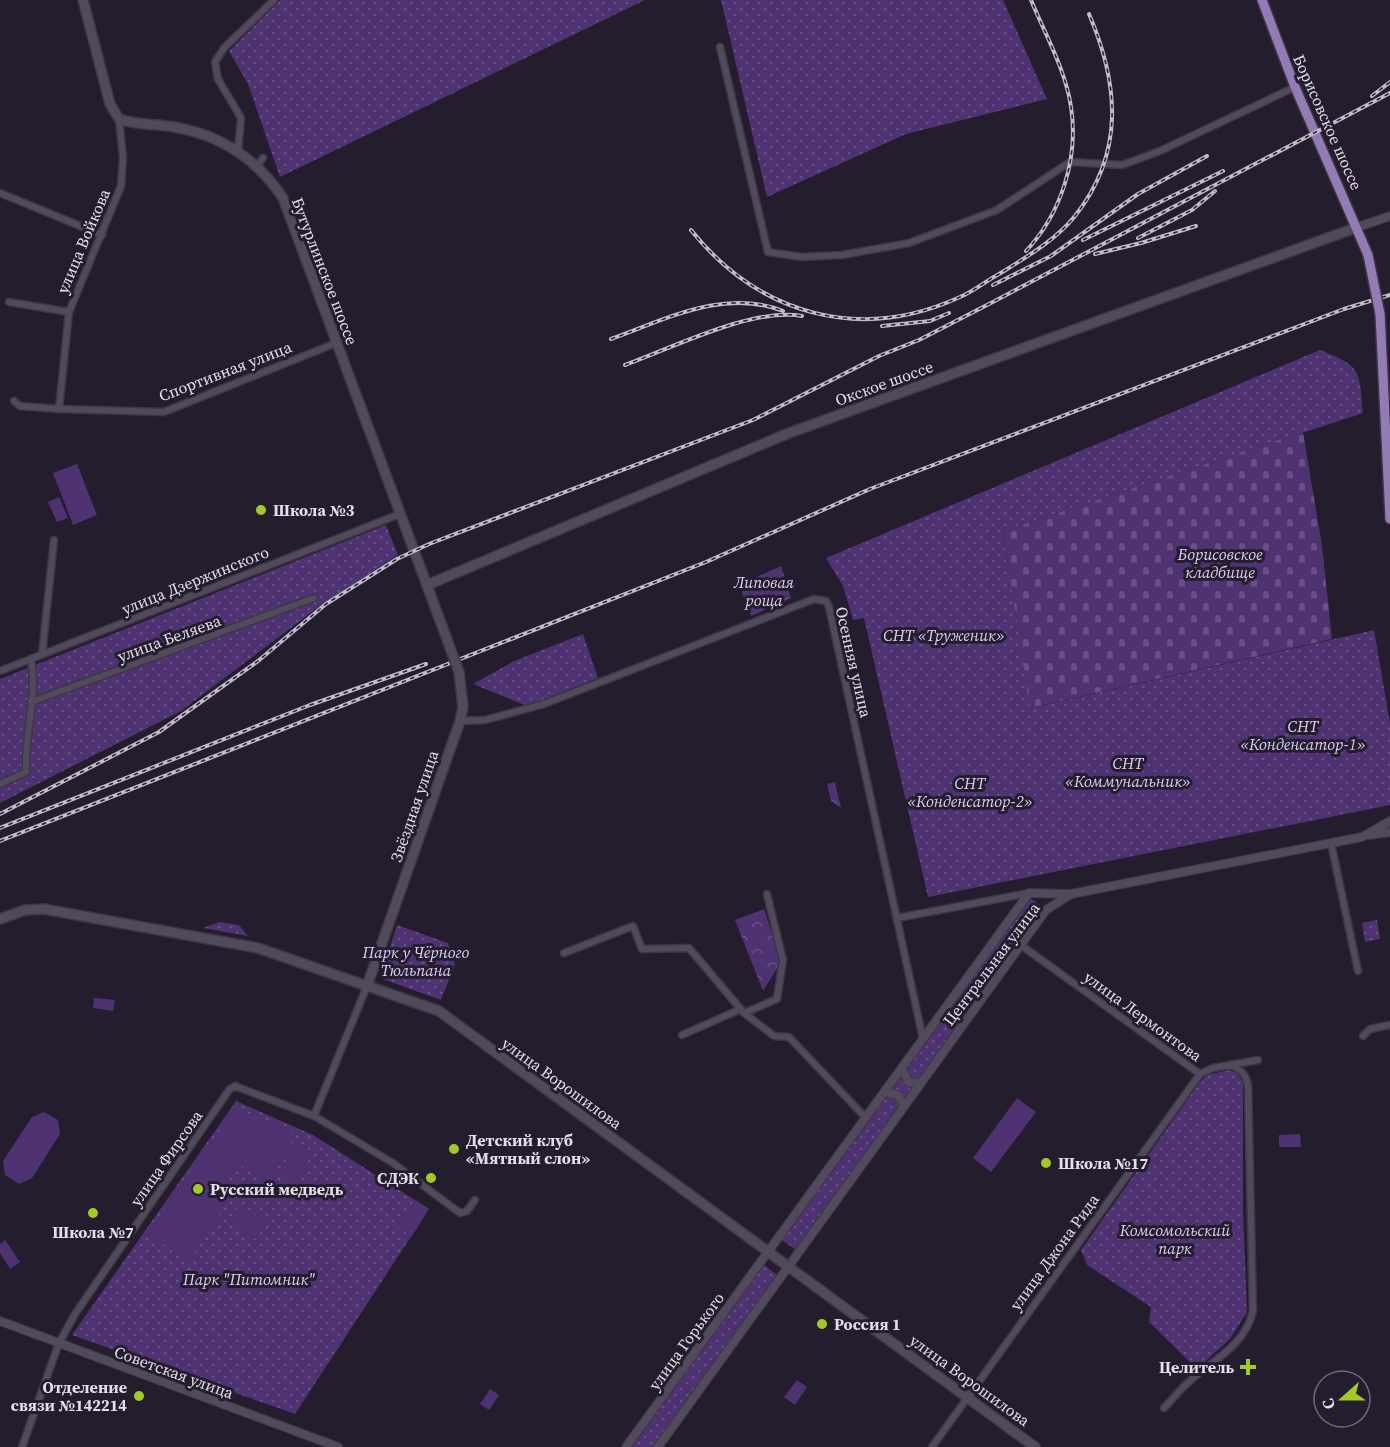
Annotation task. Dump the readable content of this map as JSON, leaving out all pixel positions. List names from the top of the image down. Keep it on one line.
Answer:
{"streets":{"main road":["Борисовское шоссе","Бутурлинское шоссе","Окское шоссе","Звёздная улица","улица Ворошилова"],"street":["улица Войкова","Спортивная улица","улица Дзержинского","улица Беляева","Осенняя улица","Центральная улица","улица Лермонтова","улица Фирсова","улица Джона Рида","улица Горького","Советская улица"]},"crossings":[["Борисовское шоссе","Окское шоссе"],["улица Войкова","Бутурлинское шоссе"],["улица Войкова","Спортивная улица"],["Бутурлинское шоссе","Спортивная улица"],["Бутурлинское шоссе","улица Дзержинского"],["Окское шоссе","Звёздная улица"],["Осенняя улица","Звёздная улица"],["Осенняя улица","Центральная улица"],["Звёздная улица","улица Ворошилова"],["Центральная улица","улица Лермонтова"],["Центральная улица","улица Ворошилова"],["Центральная улица","улица Горького"],["улица Лермонтова","улица Джона Рида"],["улица Ворошилова","улица Джона Рида"],["улица Ворошилова","улица Горького"],["улица Фирсова","Советская улица"]],"parks":["Борисовское кладбище","Липовая роща","СНТ «Труженик»","СНТ «Конденсатор-1»","СНТ «Коммунальник»","СНТ «Конденсатор-2»","Парк у Чёрного Тюльпана","Комсомольский парк","Парк \"Питомник\""],"places":{"other":["Школа №3","Детский клуб «Мятный слон»","Школа №17","СДЭК","Русский медведь","Школа №7","Россия 1","Отделение связи №142214"],"health":["Целитель"]},"north":"left"}
